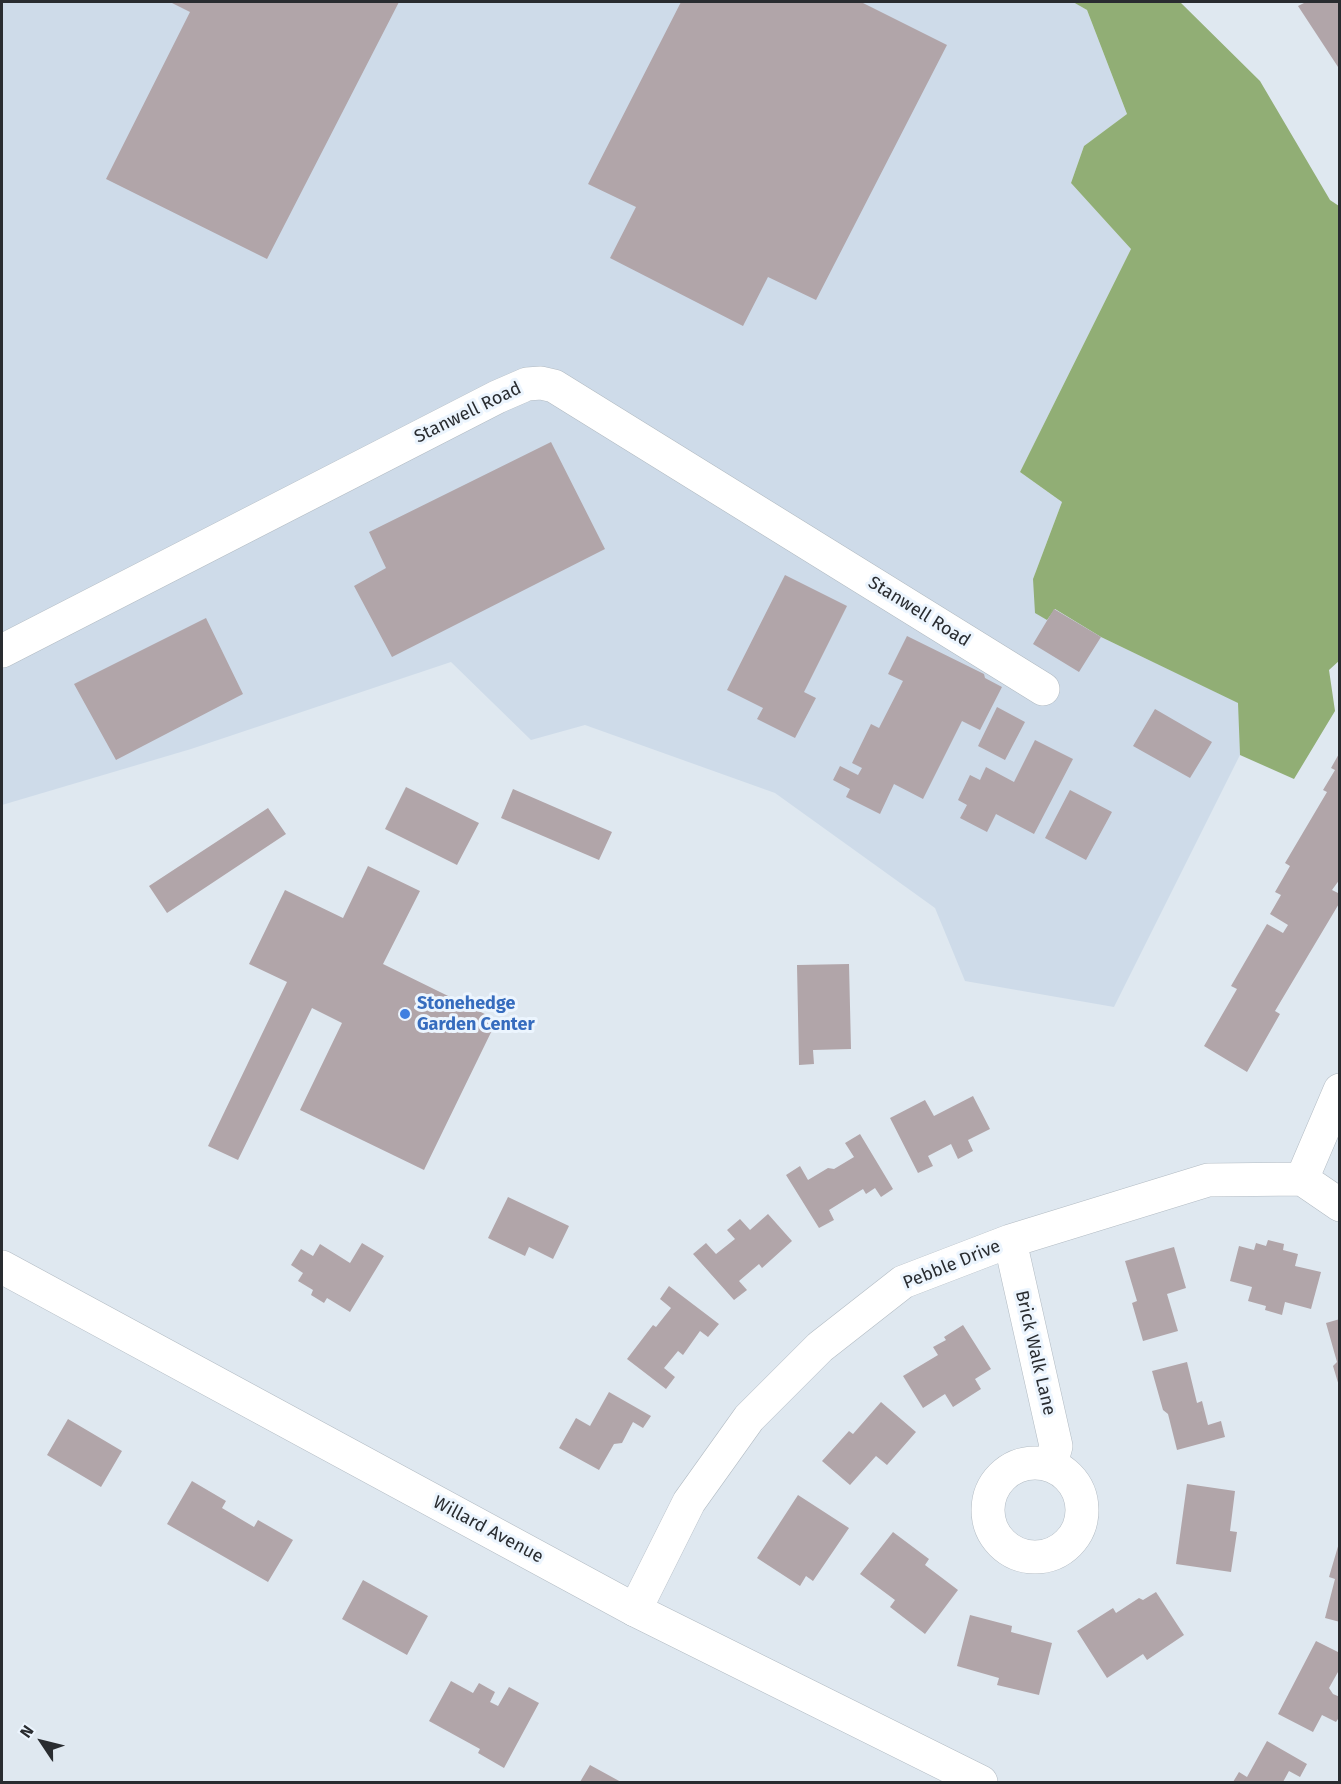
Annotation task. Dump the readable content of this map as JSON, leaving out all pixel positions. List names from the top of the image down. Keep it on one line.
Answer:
{"streets":{"street":["Stanwell Road","Pebble Drive","Brick Walk Lane","Willard Avenue"]},"crossings":[["Pebble Drive","Brick Walk Lane"],["Pebble Drive","Willard Avenue"]],"places":["Stonehedge Garden Center"],"north":"top left"}
